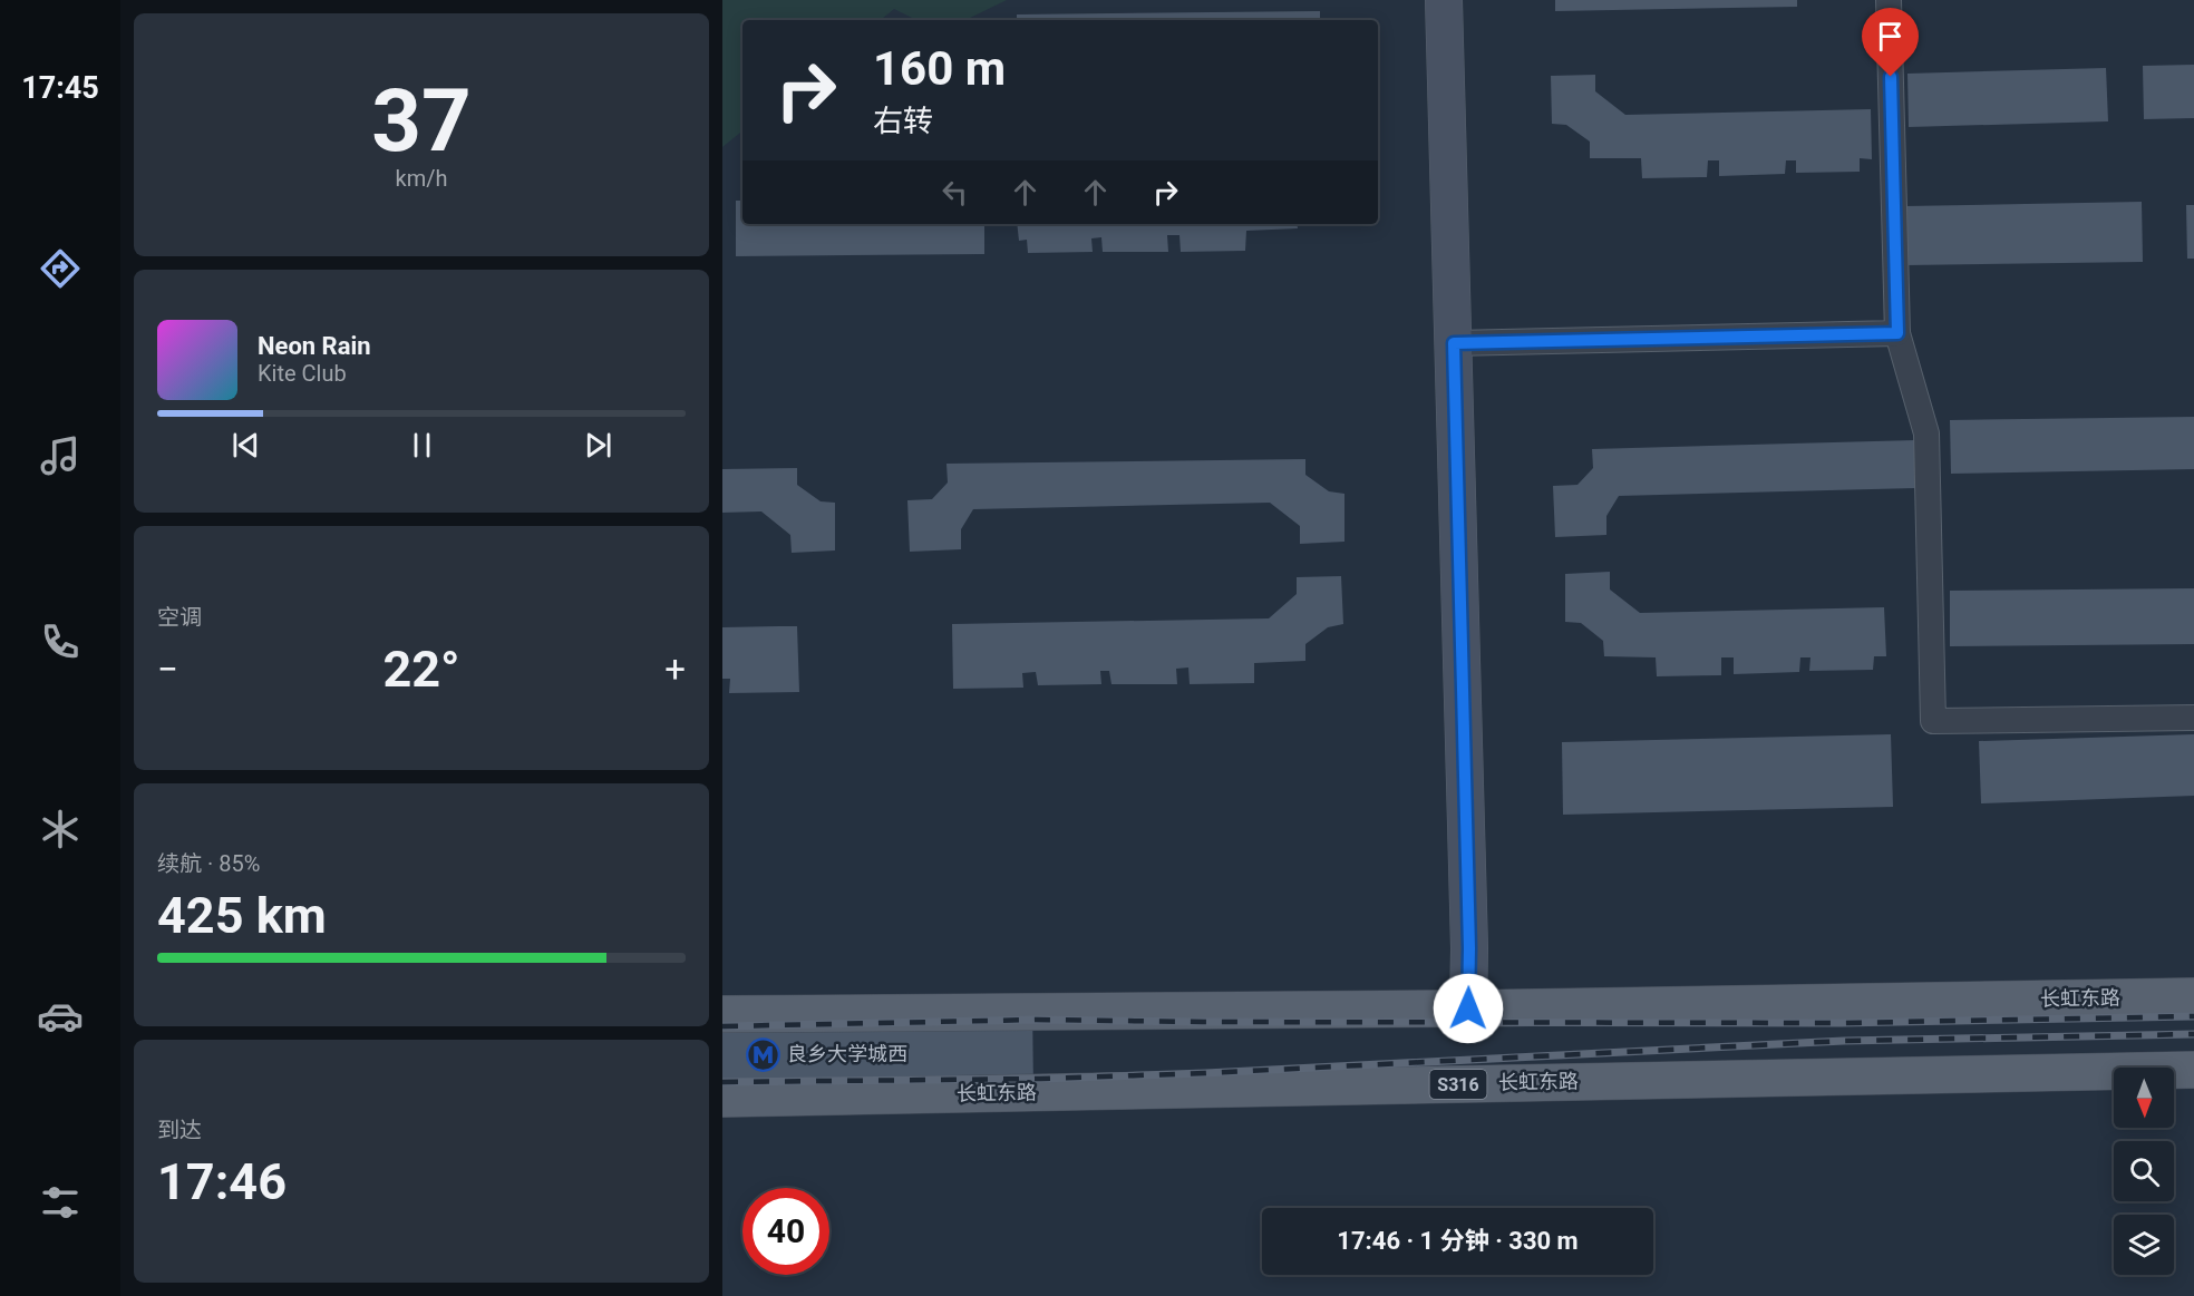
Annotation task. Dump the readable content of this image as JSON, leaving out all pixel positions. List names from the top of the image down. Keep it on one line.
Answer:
{"streets":{"main road":["长虹东路","S316"]},"places":{"metro station":["良乡大学城西"]},"north":"bottom","page":{"tabs":"17:45","tile":[["37","km/h"],"空调",["续航 · 85%","425 km"],["到达","17:46"]],"turn":["160 m","右转"],"song":["Neon Rain","Kite Club"],"heat":["−","22°","+"],"limit":"40","trip":"17:46 · 1 分钟 · 330 m"}}
